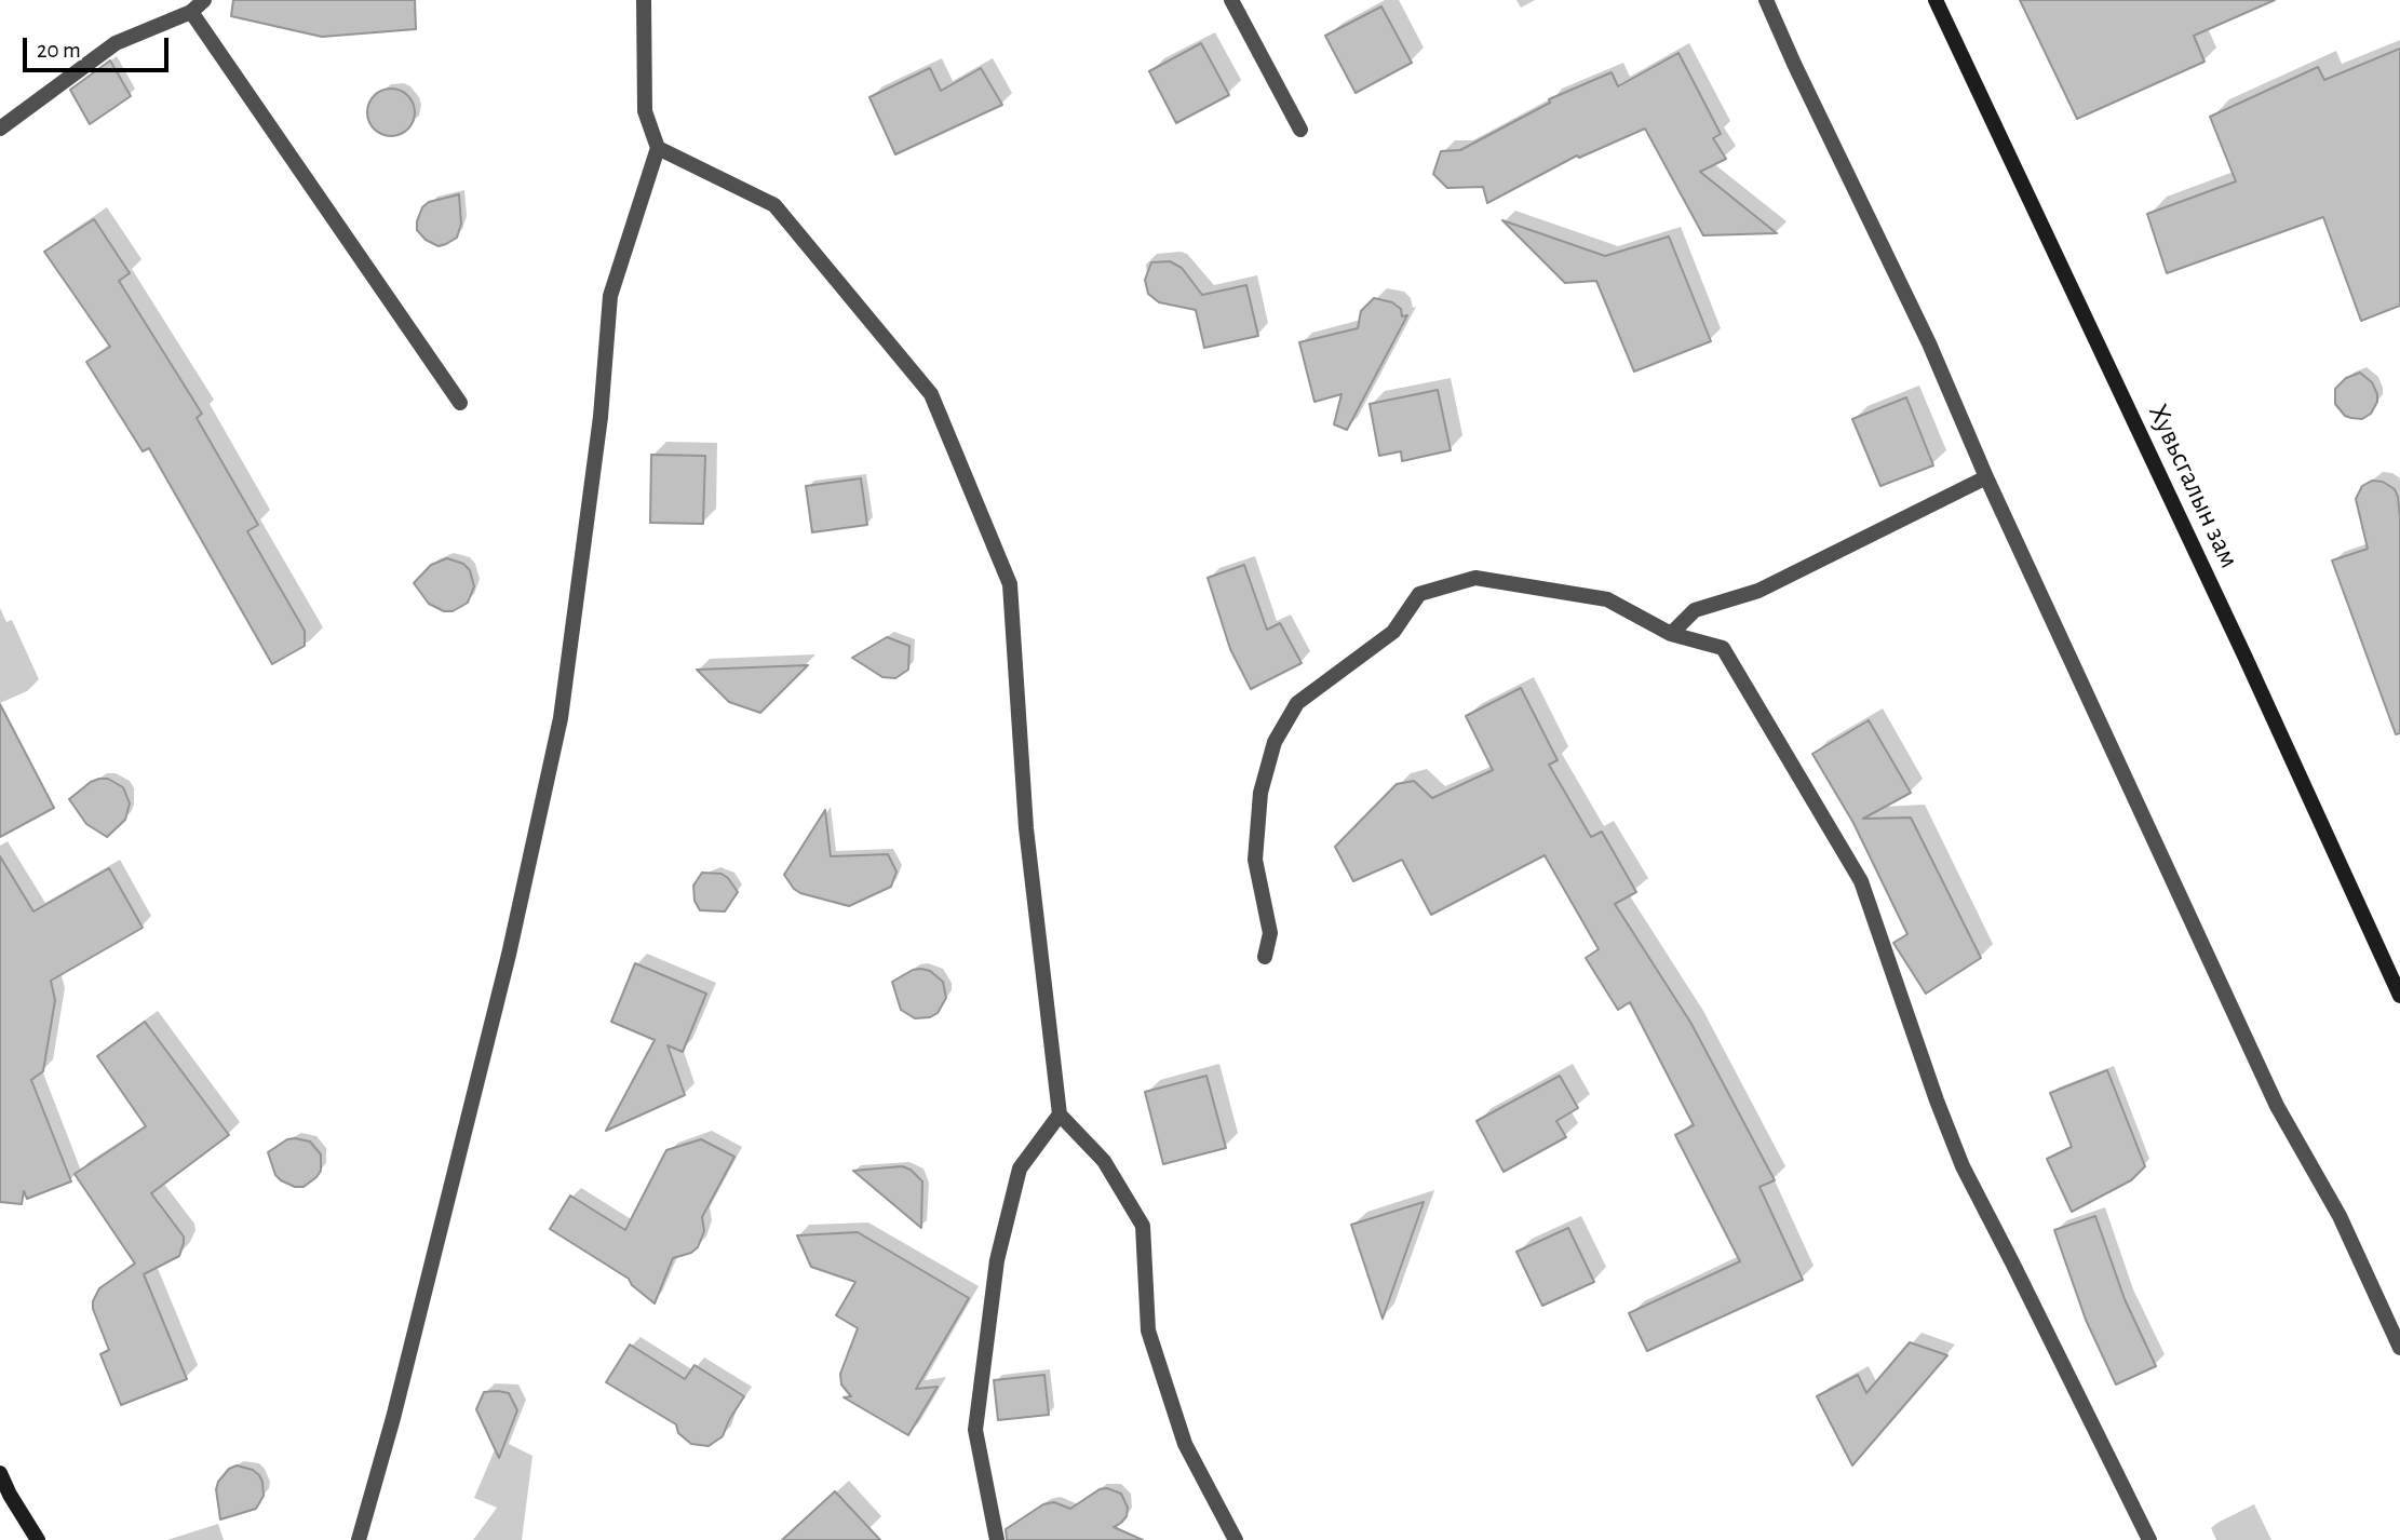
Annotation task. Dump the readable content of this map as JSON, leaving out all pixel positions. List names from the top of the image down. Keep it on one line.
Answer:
{"streets":{"main road":["Хувьсгалын зам"]},"scale_bar":"20 m"}
